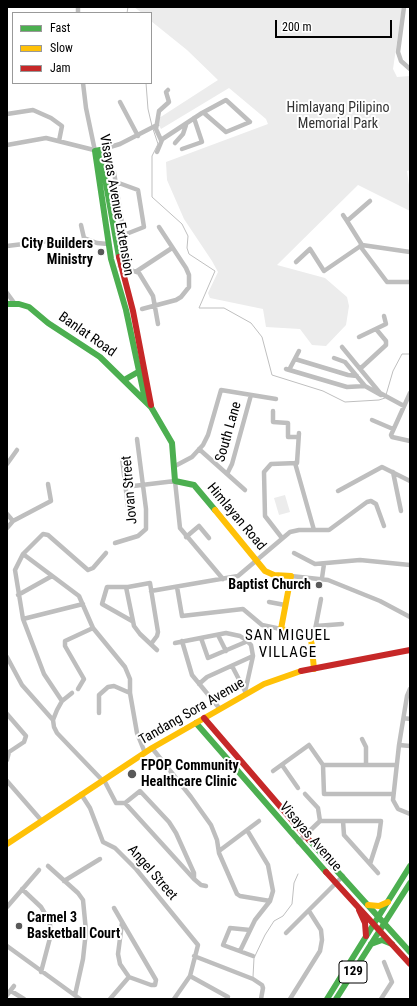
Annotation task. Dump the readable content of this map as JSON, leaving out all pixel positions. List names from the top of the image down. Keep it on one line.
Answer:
{"streets":{"main road":["Visayas Avenue Extension","Banlat Road","Himlayan Road","Tandang Sora Avenue","Visayas Avenue","129"],"street":["South Lane","Jovan Street","Angel Street"]},"crossings":[["Visayas Avenue Extension","Banlat Road"],["Tandang Sora Avenue","Visayas Avenue"],["Tandang Sora Avenue","Angel Street"],["Visayas Avenue","129"]],"districts":["SAN MIGUEL VILLAGE"],"parks":["Himlayang Pilipino Memorial Park"],"places":["City Builders Ministry","Baptist Church","FPOP Community Healthcare Clinic","Carmel 3 Basketball Court"],"legend":["Fast","Slow","Jam"],"scale_bar":"200 m"}
